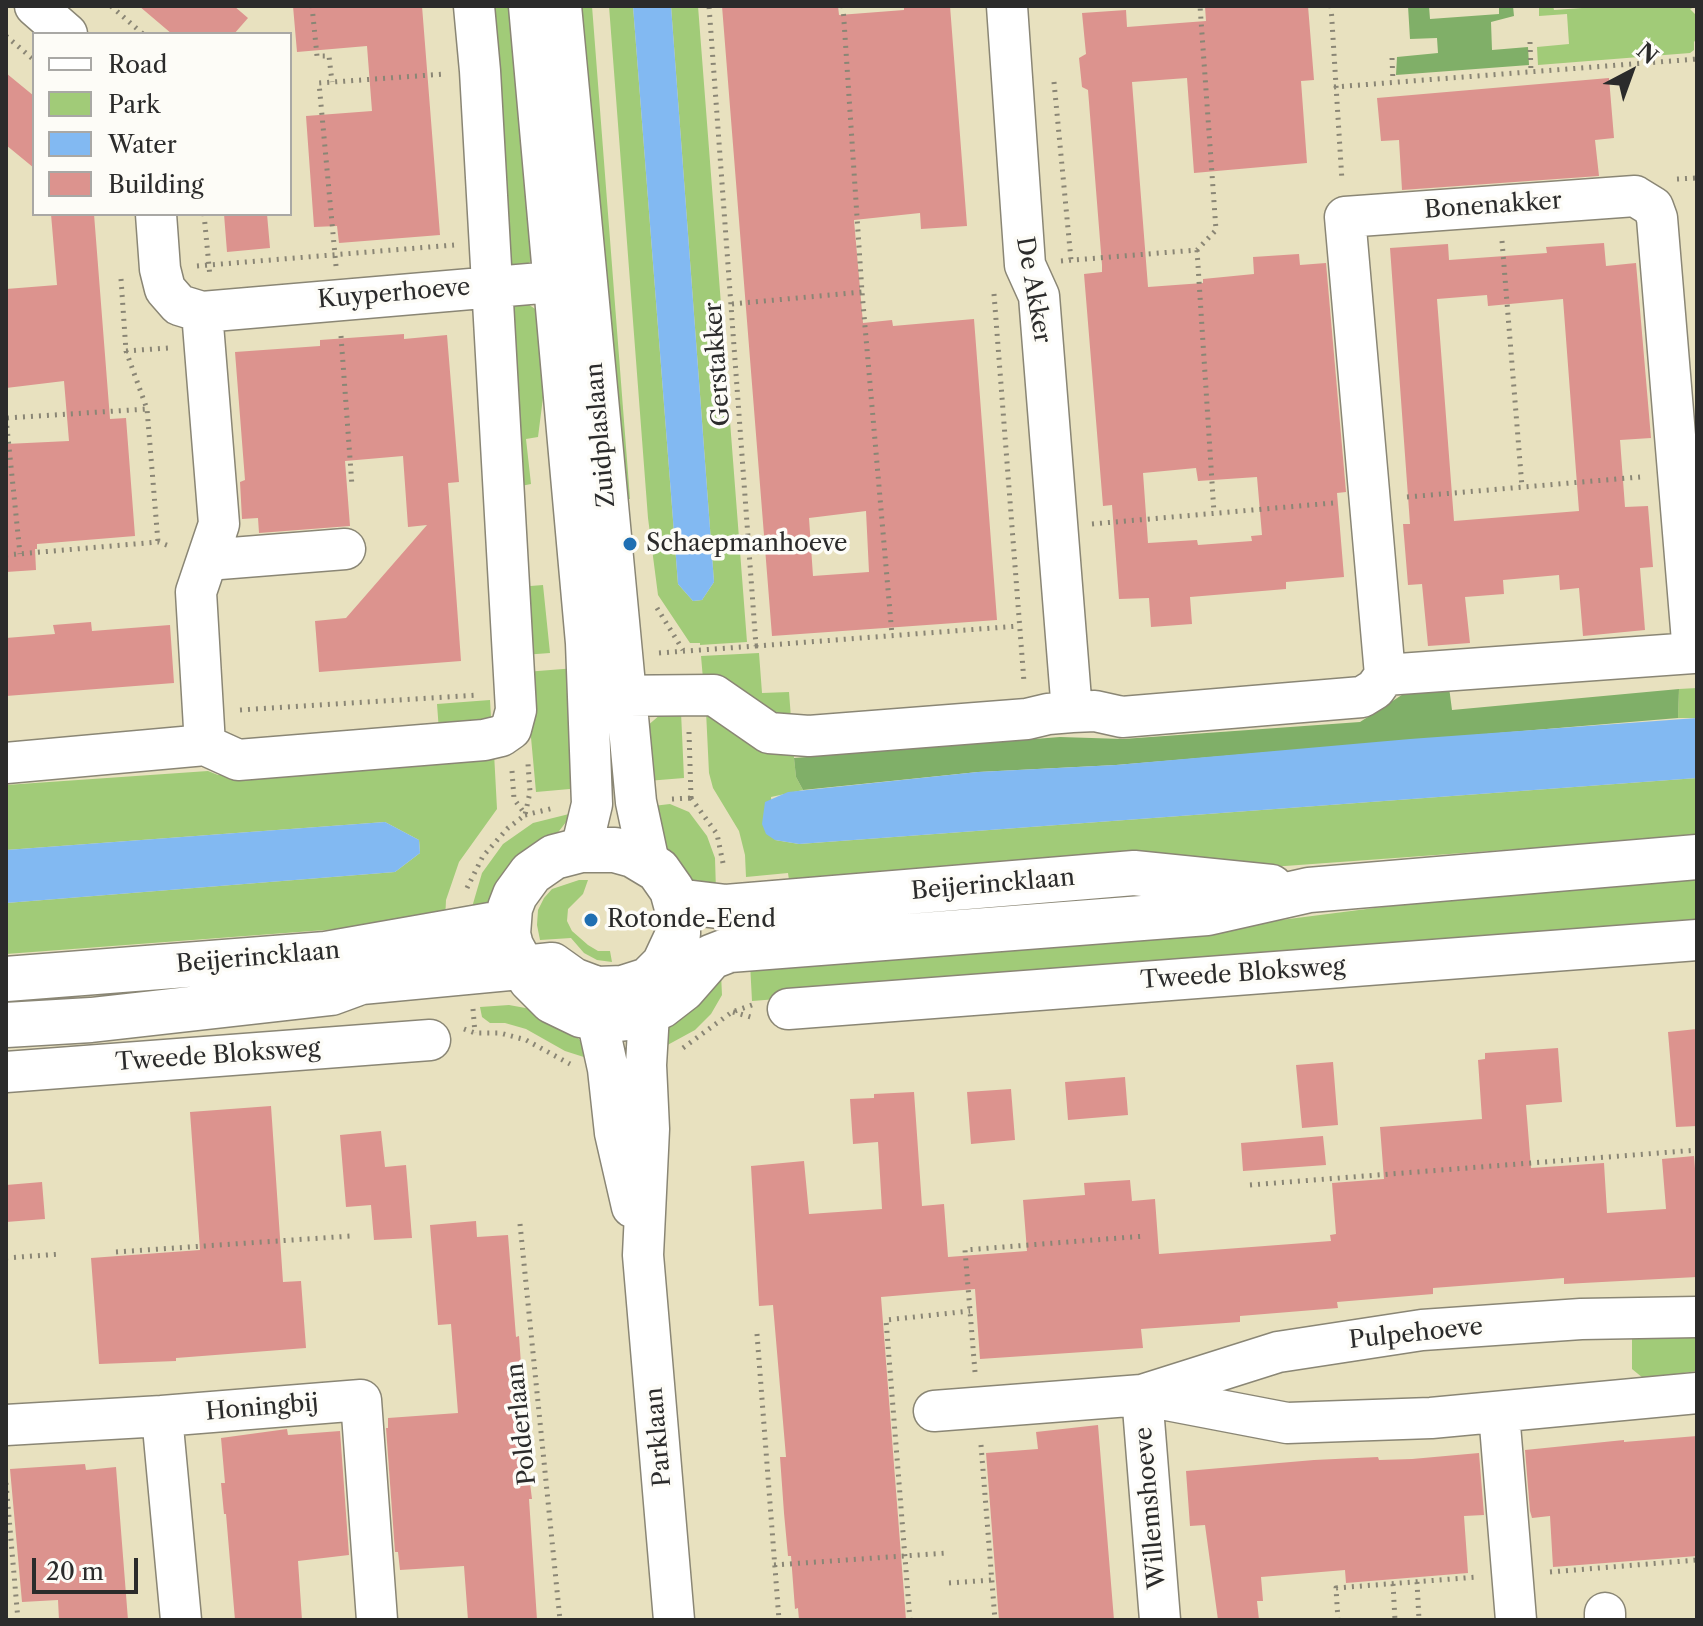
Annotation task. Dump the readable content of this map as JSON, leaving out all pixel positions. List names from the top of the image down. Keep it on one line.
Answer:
{"streets":{"main road":["Beijerincklaan"],"street":["Bonenakker","De Akker","Kuyperhoeve","Zuidplaslaan","Tweede Bloksweg","Pulpehoeve","Honingbij","Parklaan","Willemshoeve"],"path":["Gerstakker","Polderlaan"]},"crossings":[["Kuyperhoeve","Zuidplaslaan"],["Zuidplaslaan","Beijerincklaan"],["Zuidplaslaan","Parklaan"],["Beijerincklaan","Parklaan"],["Pulpehoeve","Willemshoeve"]],"places":["Schaepmanhoeve","Rotonde-Eend"],"legend":["Road","Park","Water","Building"],"scale_bar":"20 m","north":"top right"}
